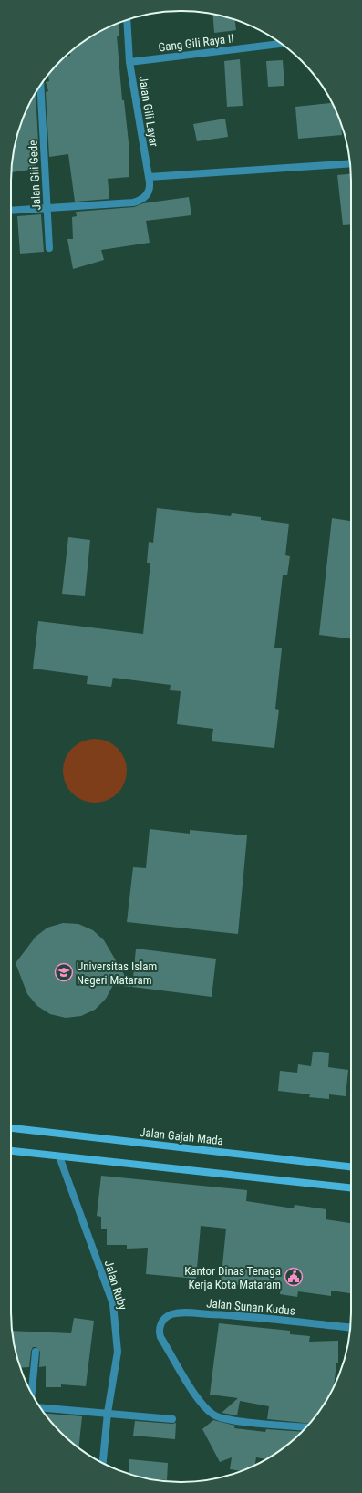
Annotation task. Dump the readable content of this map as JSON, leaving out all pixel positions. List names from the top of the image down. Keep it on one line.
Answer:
{"streets":{"main road":["Jalan Gajah Mada"],"street":["Gang Gili Raya II","Jalan Gili Layar","Jalan Gili Gede","Jalan Ruby","Jalan Sunan Kudus"]},"crossings":[["Gang Gili Raya II","Jalan Gili Layar"],["Jalan Gili Layar","Jalan Gili Gede"]],"places":{"school or university":["Universitas Islam Negeri Mataram"],"public building":["Kantor Dinas Tenaga Kerja Kota Mataram"]}}
